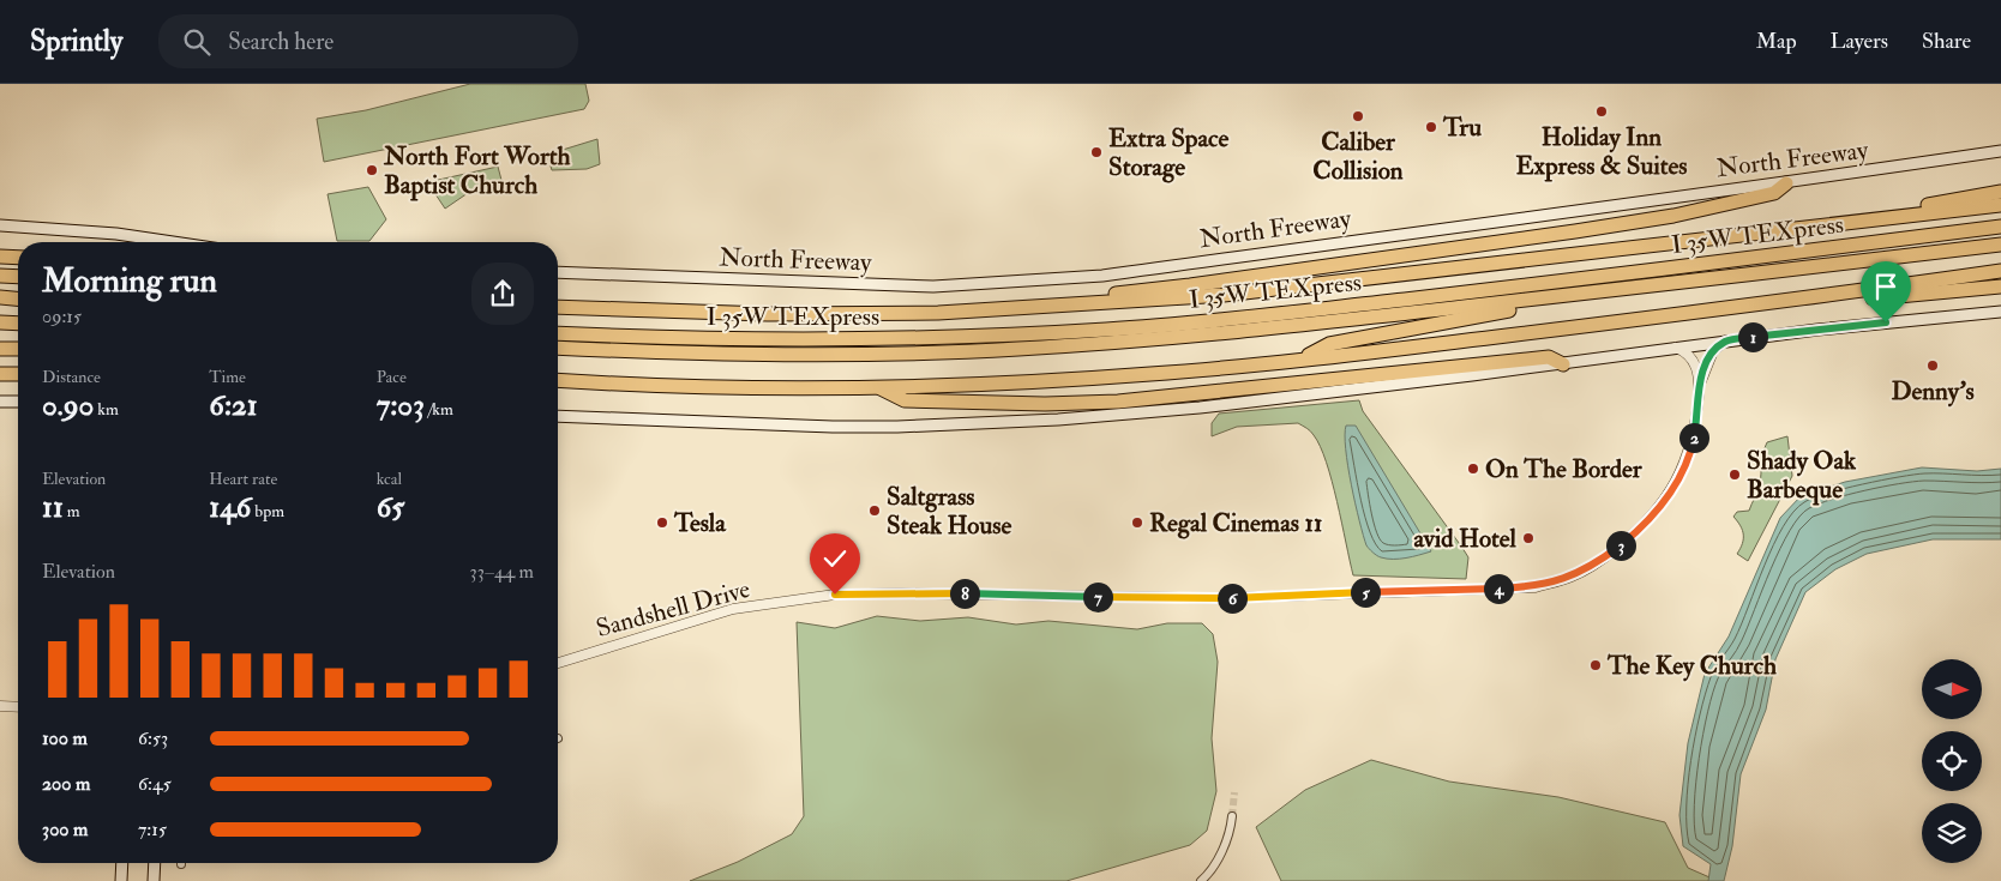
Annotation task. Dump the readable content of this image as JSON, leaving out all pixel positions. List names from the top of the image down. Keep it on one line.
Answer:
{"streets":{"highway":["North Freeway","I 35W TEXpress"],"street":["Sandshell Drive"]},"places":["Holiday Inn Express & Suites","Caliber Collision","Tru","Extra Space Storage","North Fort Worth Baptist Church","Denny's","On The Border","Shady Oak Barbeque","Saltgrass Steak House","Tesla","Regal Cinemas 11","avid Hotel","The Key Church"],"north":"right","page":{"header":"Sprintly","search":"Search here","nav":["Map","Layers","Share"],"heading":["Morning run","09:15"],"pins":["1","2","3","4","5","8","7","6"],"stats":[["Distance","0.90 km"],["Time","6:21"],["Pace","7:03 /km"],["Elevation","11 m"],["Heart rate","146 bpm"],["kcal","65"]],"chart":["Elevation","33–44 m"],"list":[{"name":"100 m","note":"6:53"},{"name":"200 m","note":"6:45"},{"name":"300 m","note":"7:15"}]}}
